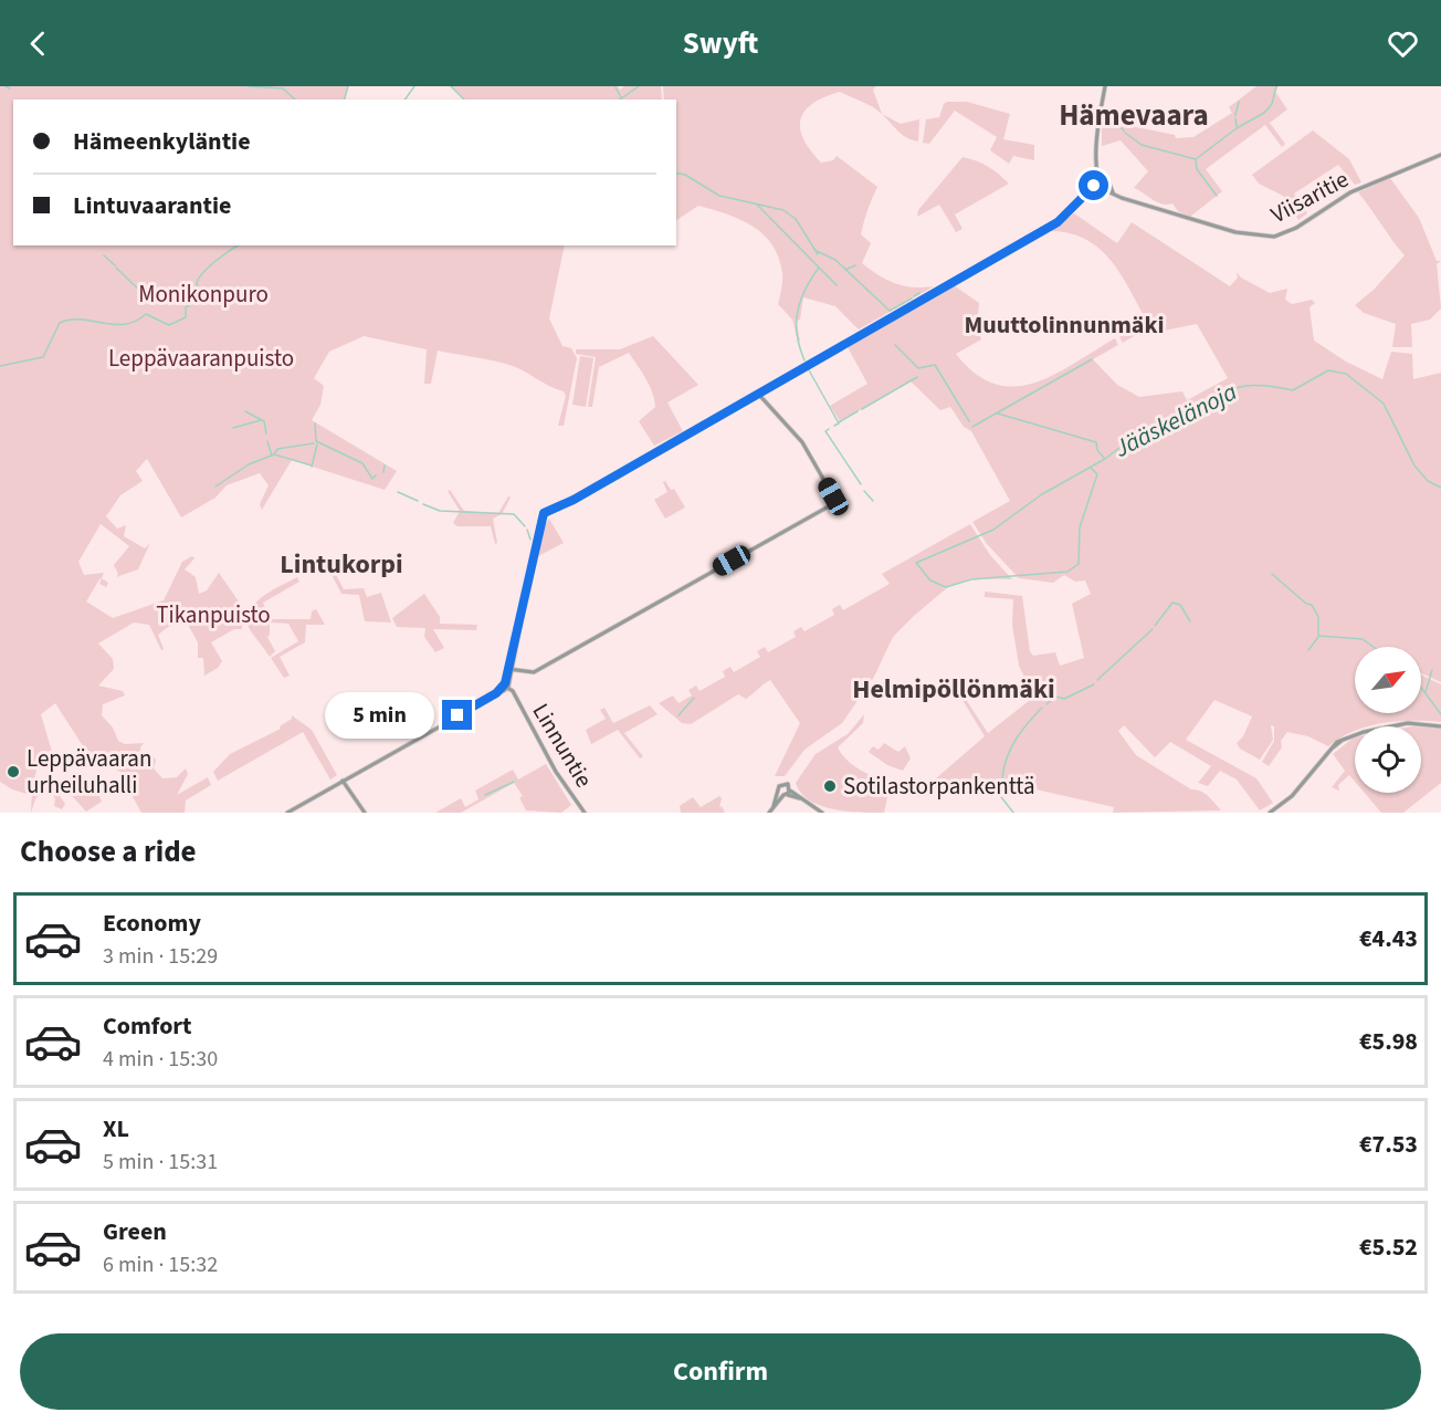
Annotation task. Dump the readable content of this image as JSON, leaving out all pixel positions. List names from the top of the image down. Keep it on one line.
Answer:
{"streets":{"street":["Viisaritie","Linnuntie"]},"districts":["Hämevaara","Muuttolinnunmäki","Lintukorpi","Helmipöllönmäki"],"water":["Jääskelänoja"],"parks":["Monikonpuro","Leppävaaranpuisto","Tikanpuisto"],"places":["Leppävaaran urheiluhalli","Sotilastorpankenttä"],"north":"top right","page":{"header":"Swyft","banner":["Hämeenkyläntie","Lintuvaarantie"],"bubble":"5 min","heading":"Choose a ride","list":[{"name":"Economy","note":"3 min · 15:29","value":"€4.43"},{"name":"Comfort","note":"4 min · 15:30","value":"€5.98"},{"name":"XL","note":"5 min · 15:31","value":"€7.53"},{"name":"Green","note":"6 min · 15:32","value":"€5.52"}],"buttons":"Confirm"}}
